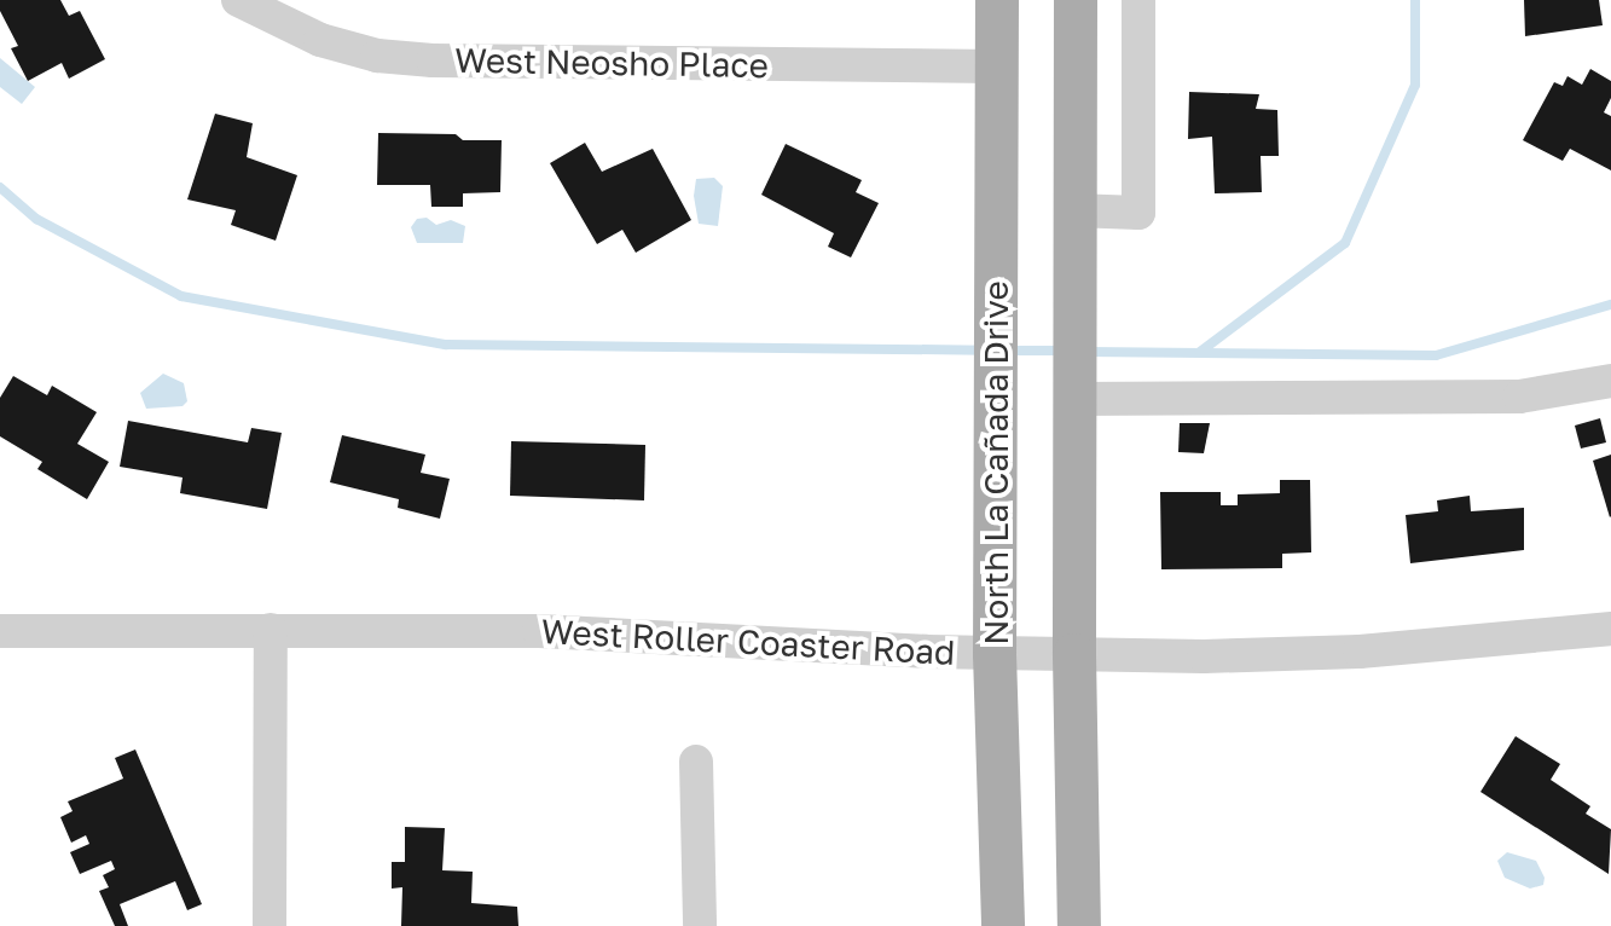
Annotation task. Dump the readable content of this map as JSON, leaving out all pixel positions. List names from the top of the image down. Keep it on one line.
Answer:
{"streets":{"main road":["North La Cañada Drive"],"street":["West Neosho Place","West Roller Coaster Road"]},"crossings":[["West Neosho Place","North La Cañada Drive"],["North La Cañada Drive","West Roller Coaster Road"]]}
